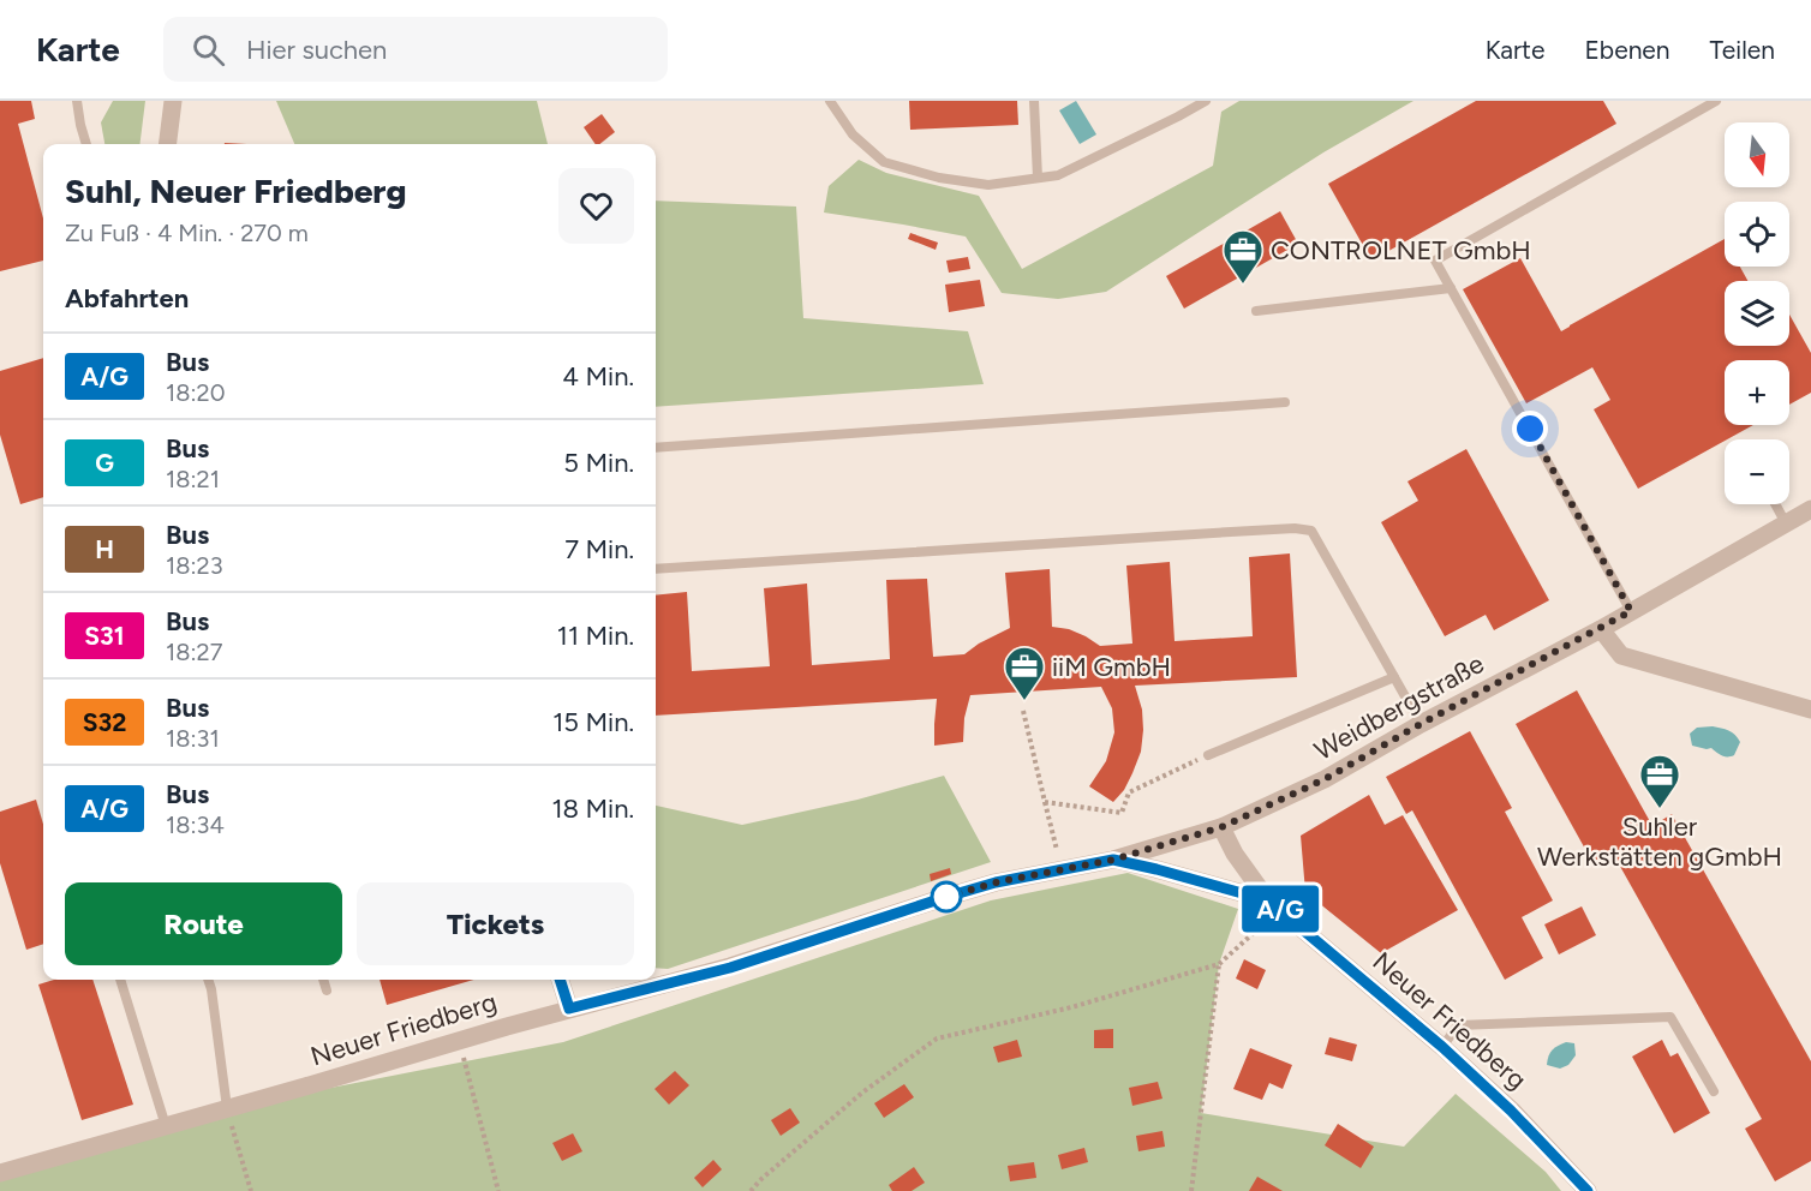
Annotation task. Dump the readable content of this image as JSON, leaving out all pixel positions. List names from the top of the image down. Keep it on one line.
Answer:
{"streets":{"street":["Weidbergstraße","Neuer Friedberg"]},"crossings":[["Weidbergstraße","Neuer Friedberg"]],"places":{"office":["CONTROLNET GmbH","iiM GmbH","Suhler Werkstätten gGmbH"]},"lines":["bus line A/G"],"north":"bottom","page":{"header":"Karte","search":"Hier suchen","nav":["Karte","Ebenen","Teilen"],"on_map":"A/G","map_buttons":["+","−"],"heading":[["Suhl, Neuer Friedberg","Zu Fuß · 4 Min. · 270 m"],"Abfahrten"],"list":[{"mark":"A/G","name":"Bus","note":"18:20","value":"4 Min."},{"mark":"G","name":"Bus","note":"18:21","value":"5 Min."},{"mark":"H","name":"Bus","note":"18:23","value":"7 Min."},{"mark":"S31","name":"Bus","note":"18:27","value":"11 Min."},{"mark":"S32","name":"Bus","note":"18:31","value":"15 Min."},{"mark":"A/G","name":"Bus","note":"18:34","value":"18 Min."}],"buttons":["Route","Tickets"]}}
